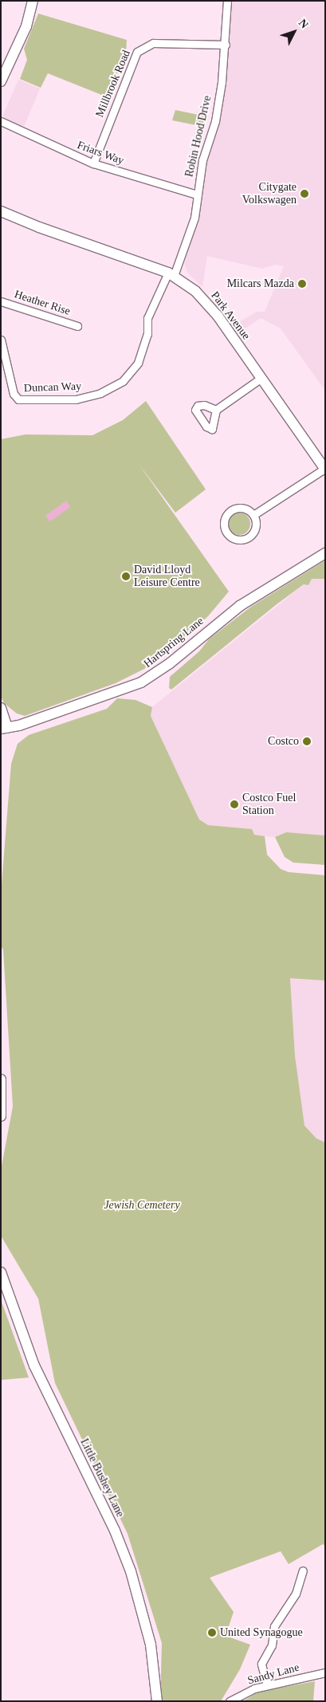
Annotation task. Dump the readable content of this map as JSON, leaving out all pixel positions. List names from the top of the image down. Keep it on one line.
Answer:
{"streets":{"street":["Millbrook Road","Robin Hood Drive","Friars Way","Heather Rise","Park Avenue","Duncan Way","Hartspring Lane","Little Bushey Lane","Sandy Lane"]},"crossings":[["Millbrook Road","Robin Hood Drive"],["Millbrook Road","Friars Way"],["Robin Hood Drive","Friars Way"],["Robin Hood Drive","Park Avenue"],["Robin Hood Drive","Duncan Way"],["Park Avenue","Duncan Way"]],"parks":["Jewish Cemetery"],"places":["Citygate Volkswagen","Milcars Mazda","David Lloyd Leisure Centre","Costco","Costco Fuel Station","United Synagogue"],"north":"top right"}
